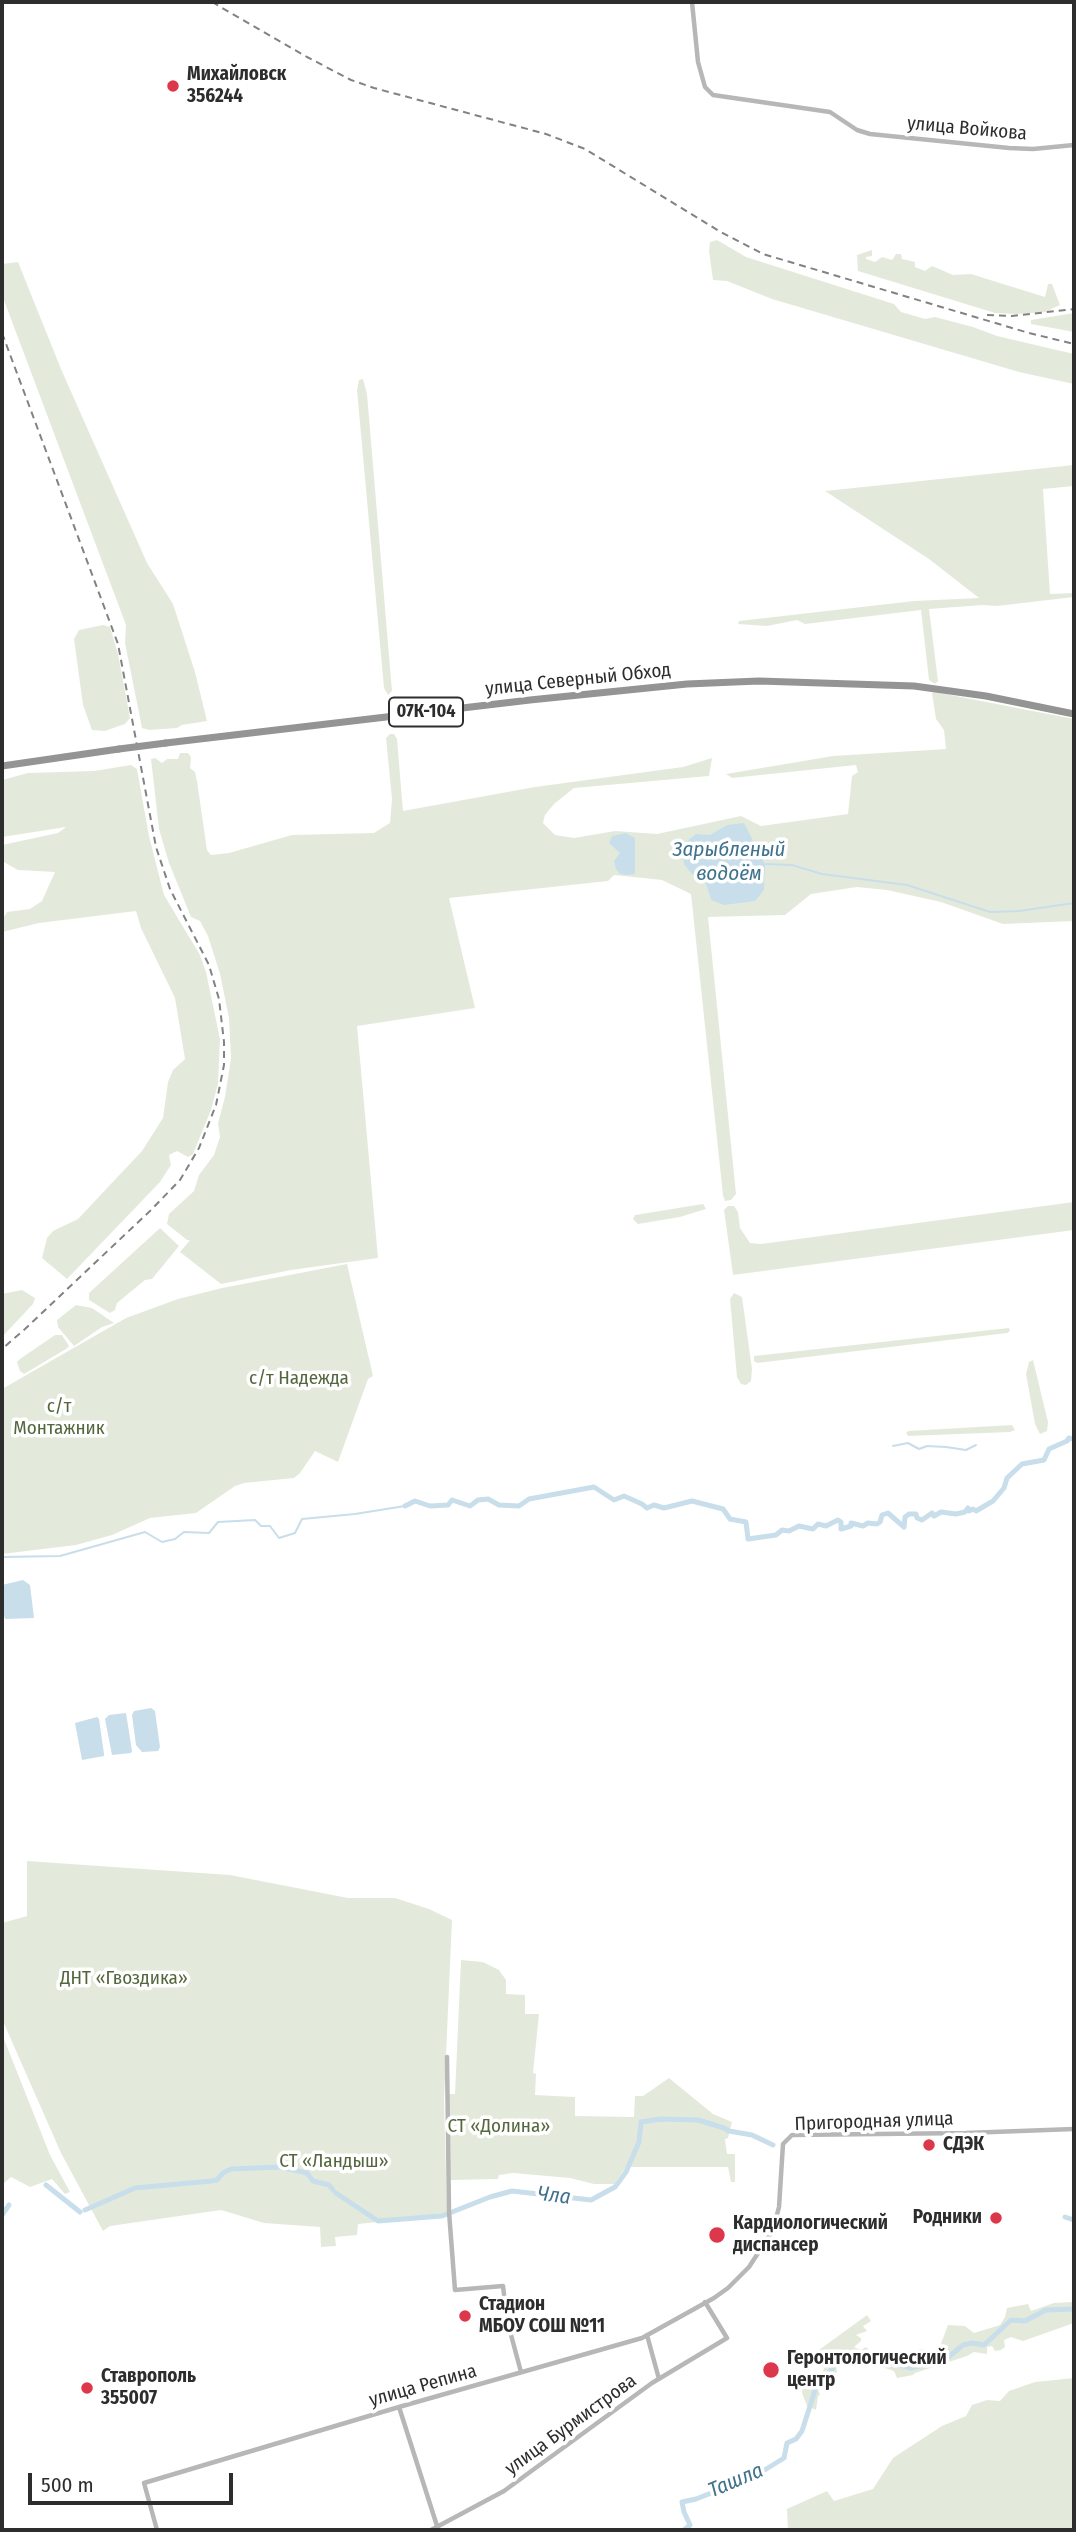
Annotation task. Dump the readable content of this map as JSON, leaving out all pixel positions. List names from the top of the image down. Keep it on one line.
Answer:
{"streets":{"highway":["улица Северный Обход","07К-104"],"street":["улица Войкова","Пригородная улица","улица Репина","улица Бурмистрова"]},"crossings":[["Пригородная улица","улица Репина"],["Пригородная улица","улица Бурмистрова"],["улица Репина","улица Бурмистрова"]],"water":["Зарыбленый водоём","Чла","Ташла"],"parks":["с/т Надежда","с/т Монтажник","ДНТ «Гвоздика»","СТ «Долина»","СТ «Ландыш»"],"places":["Михайловск 356244","СДЭК","Родники","Кардиологический диспансер","Стадион МБОУ СОШ №11","Геронтологический центр","Ставрополь 355007"],"scale_bar":"500 m"}
